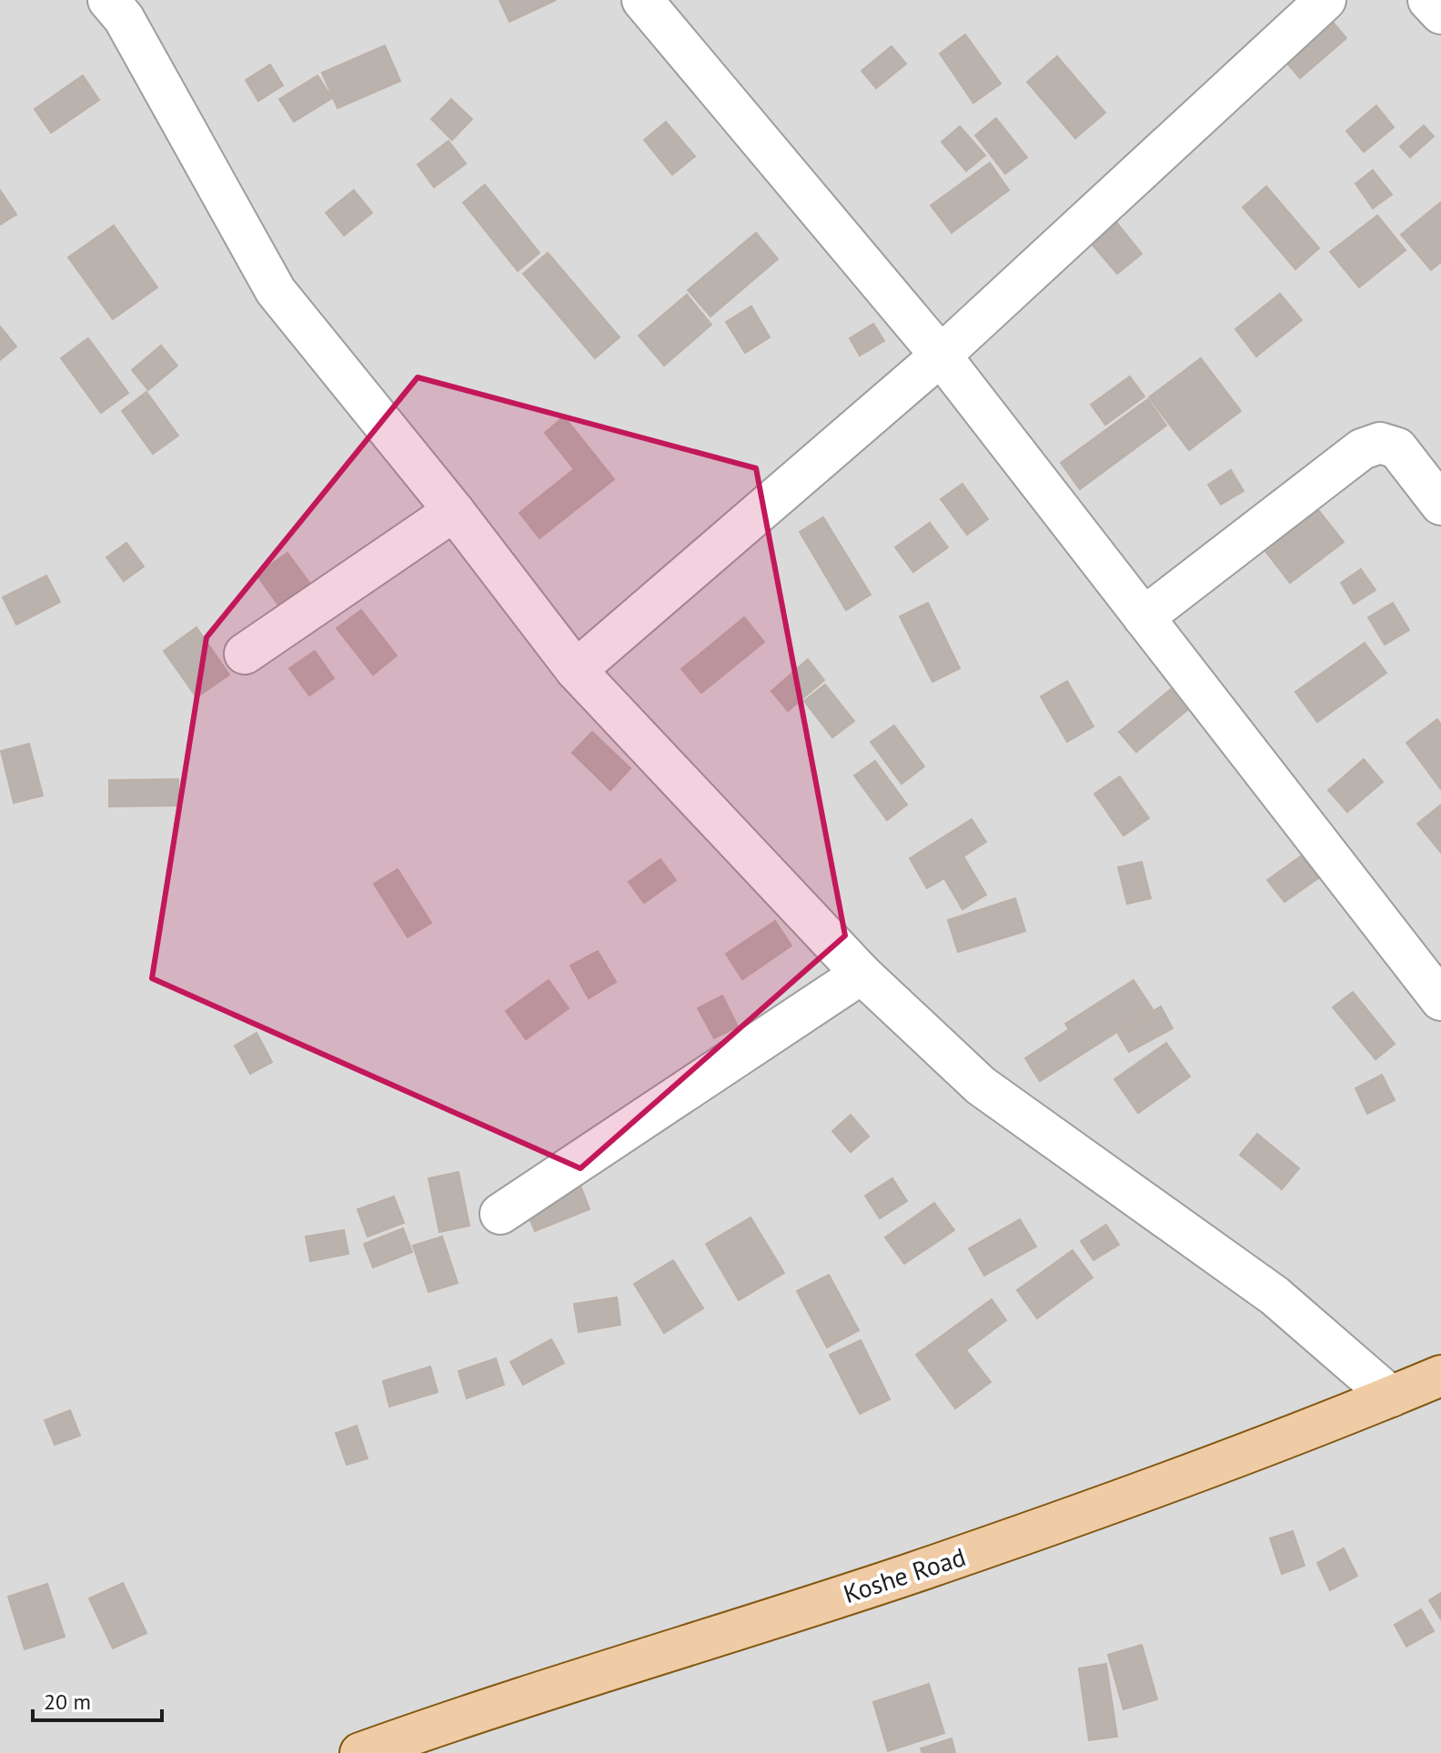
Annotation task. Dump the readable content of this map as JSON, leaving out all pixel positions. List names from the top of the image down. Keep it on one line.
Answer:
{"streets":{"main road":["Koshe Road"]},"scale_bar":"20 m"}
